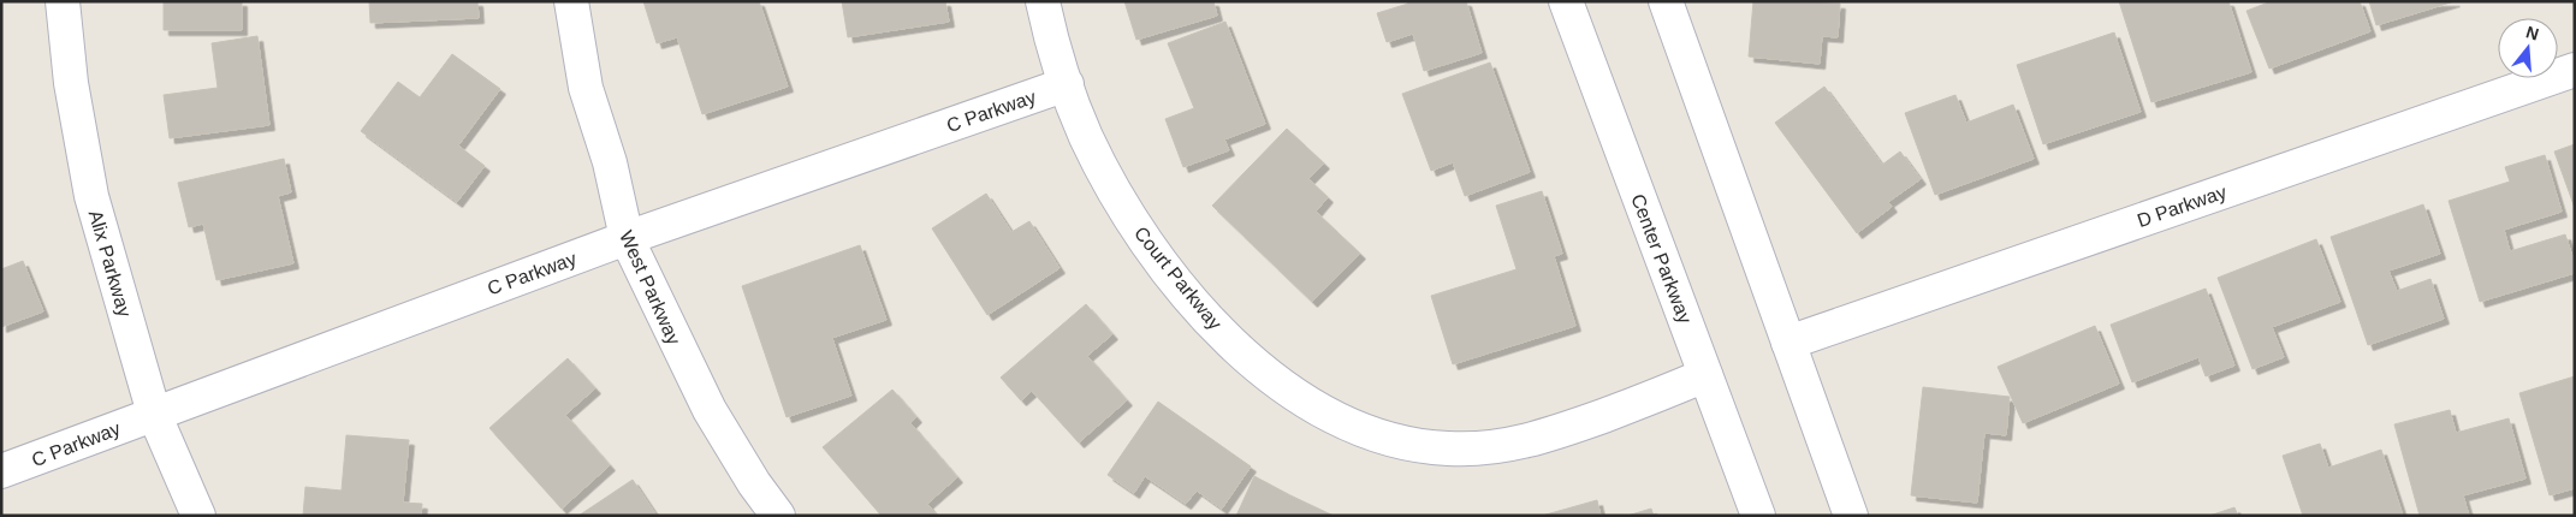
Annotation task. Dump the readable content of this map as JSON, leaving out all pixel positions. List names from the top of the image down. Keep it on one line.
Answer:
{"streets":{"street":["C Parkway","D Parkway","Center Parkway","Alix Parkway","Court Parkway","West Parkway"]},"crossings":[["C Parkway","Alix Parkway"],["C Parkway","Court Parkway"],["C Parkway","West Parkway"],["Center Parkway","Court Parkway"]],"north":"top"}
